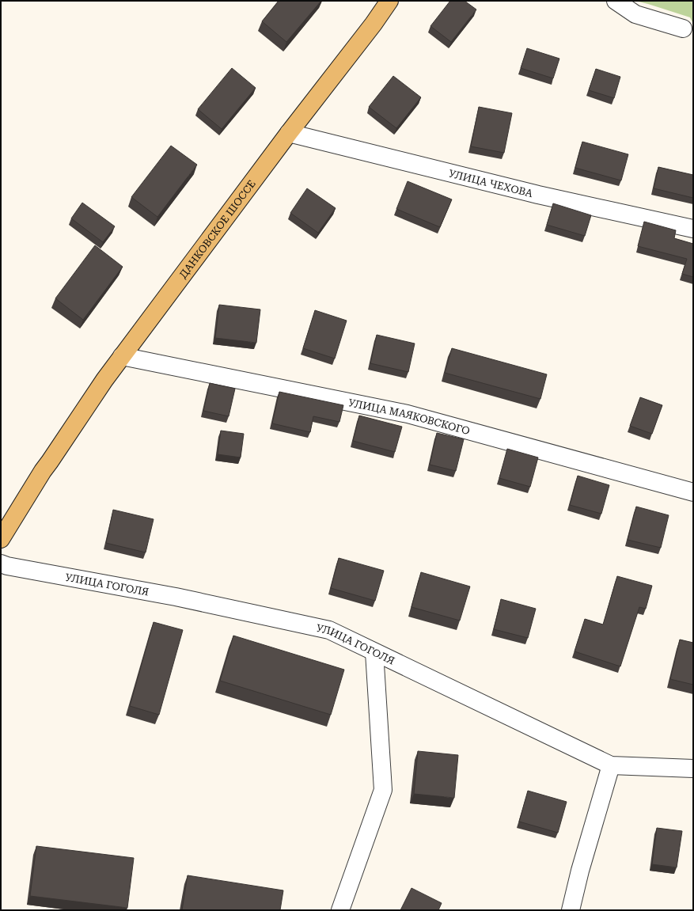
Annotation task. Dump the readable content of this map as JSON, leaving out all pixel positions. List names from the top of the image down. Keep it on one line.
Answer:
{"streets":{"main road":["ДАНКОВСКОЕ ШОССЕ"],"street":["УЛИЦА ЧЕХОВА","УЛИЦА МАЯКОВСКОГО","УЛИЦА ГОГОЛЯ"]},"crossings":[["УЛИЦА ЧЕХОВА","ДАНКОВСКОЕ ШОССЕ"],["ДАНКОВСКОЕ ШОССЕ","УЛИЦА МАЯКОВСКОГО"]]}
